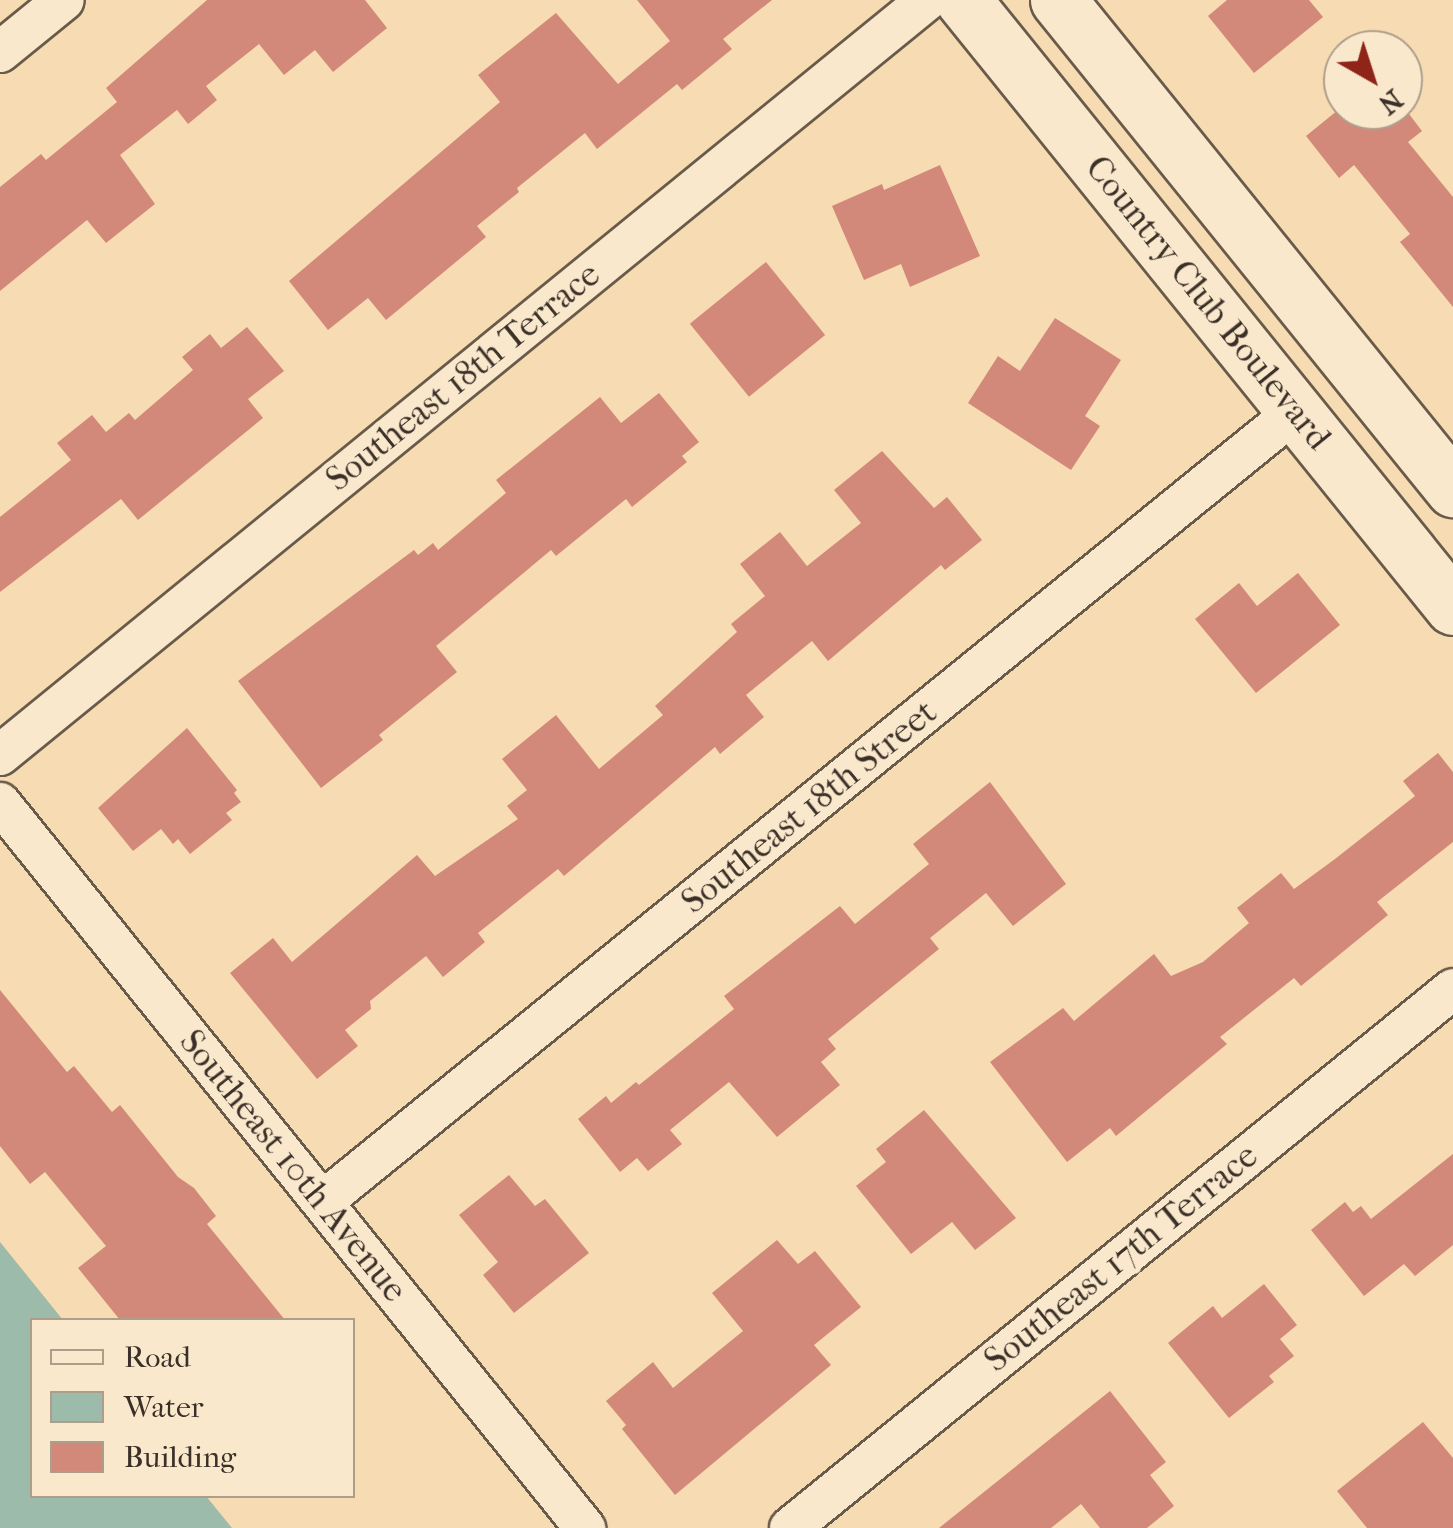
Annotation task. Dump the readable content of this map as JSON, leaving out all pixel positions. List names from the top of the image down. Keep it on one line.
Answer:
{"streets":{"main road":["Country Club Boulevard"],"street":["Southeast 18th Terrace","Southeast 18th Street","Southeast 10th Avenue","Southeast 17th Terrace"]},"crossings":[["Country Club Boulevard","Southeast 18th Street"],["Southeast 18th Street","Southeast 10th Avenue"]],"legend":["Road","Water","Building"],"north":"bottom right"}
